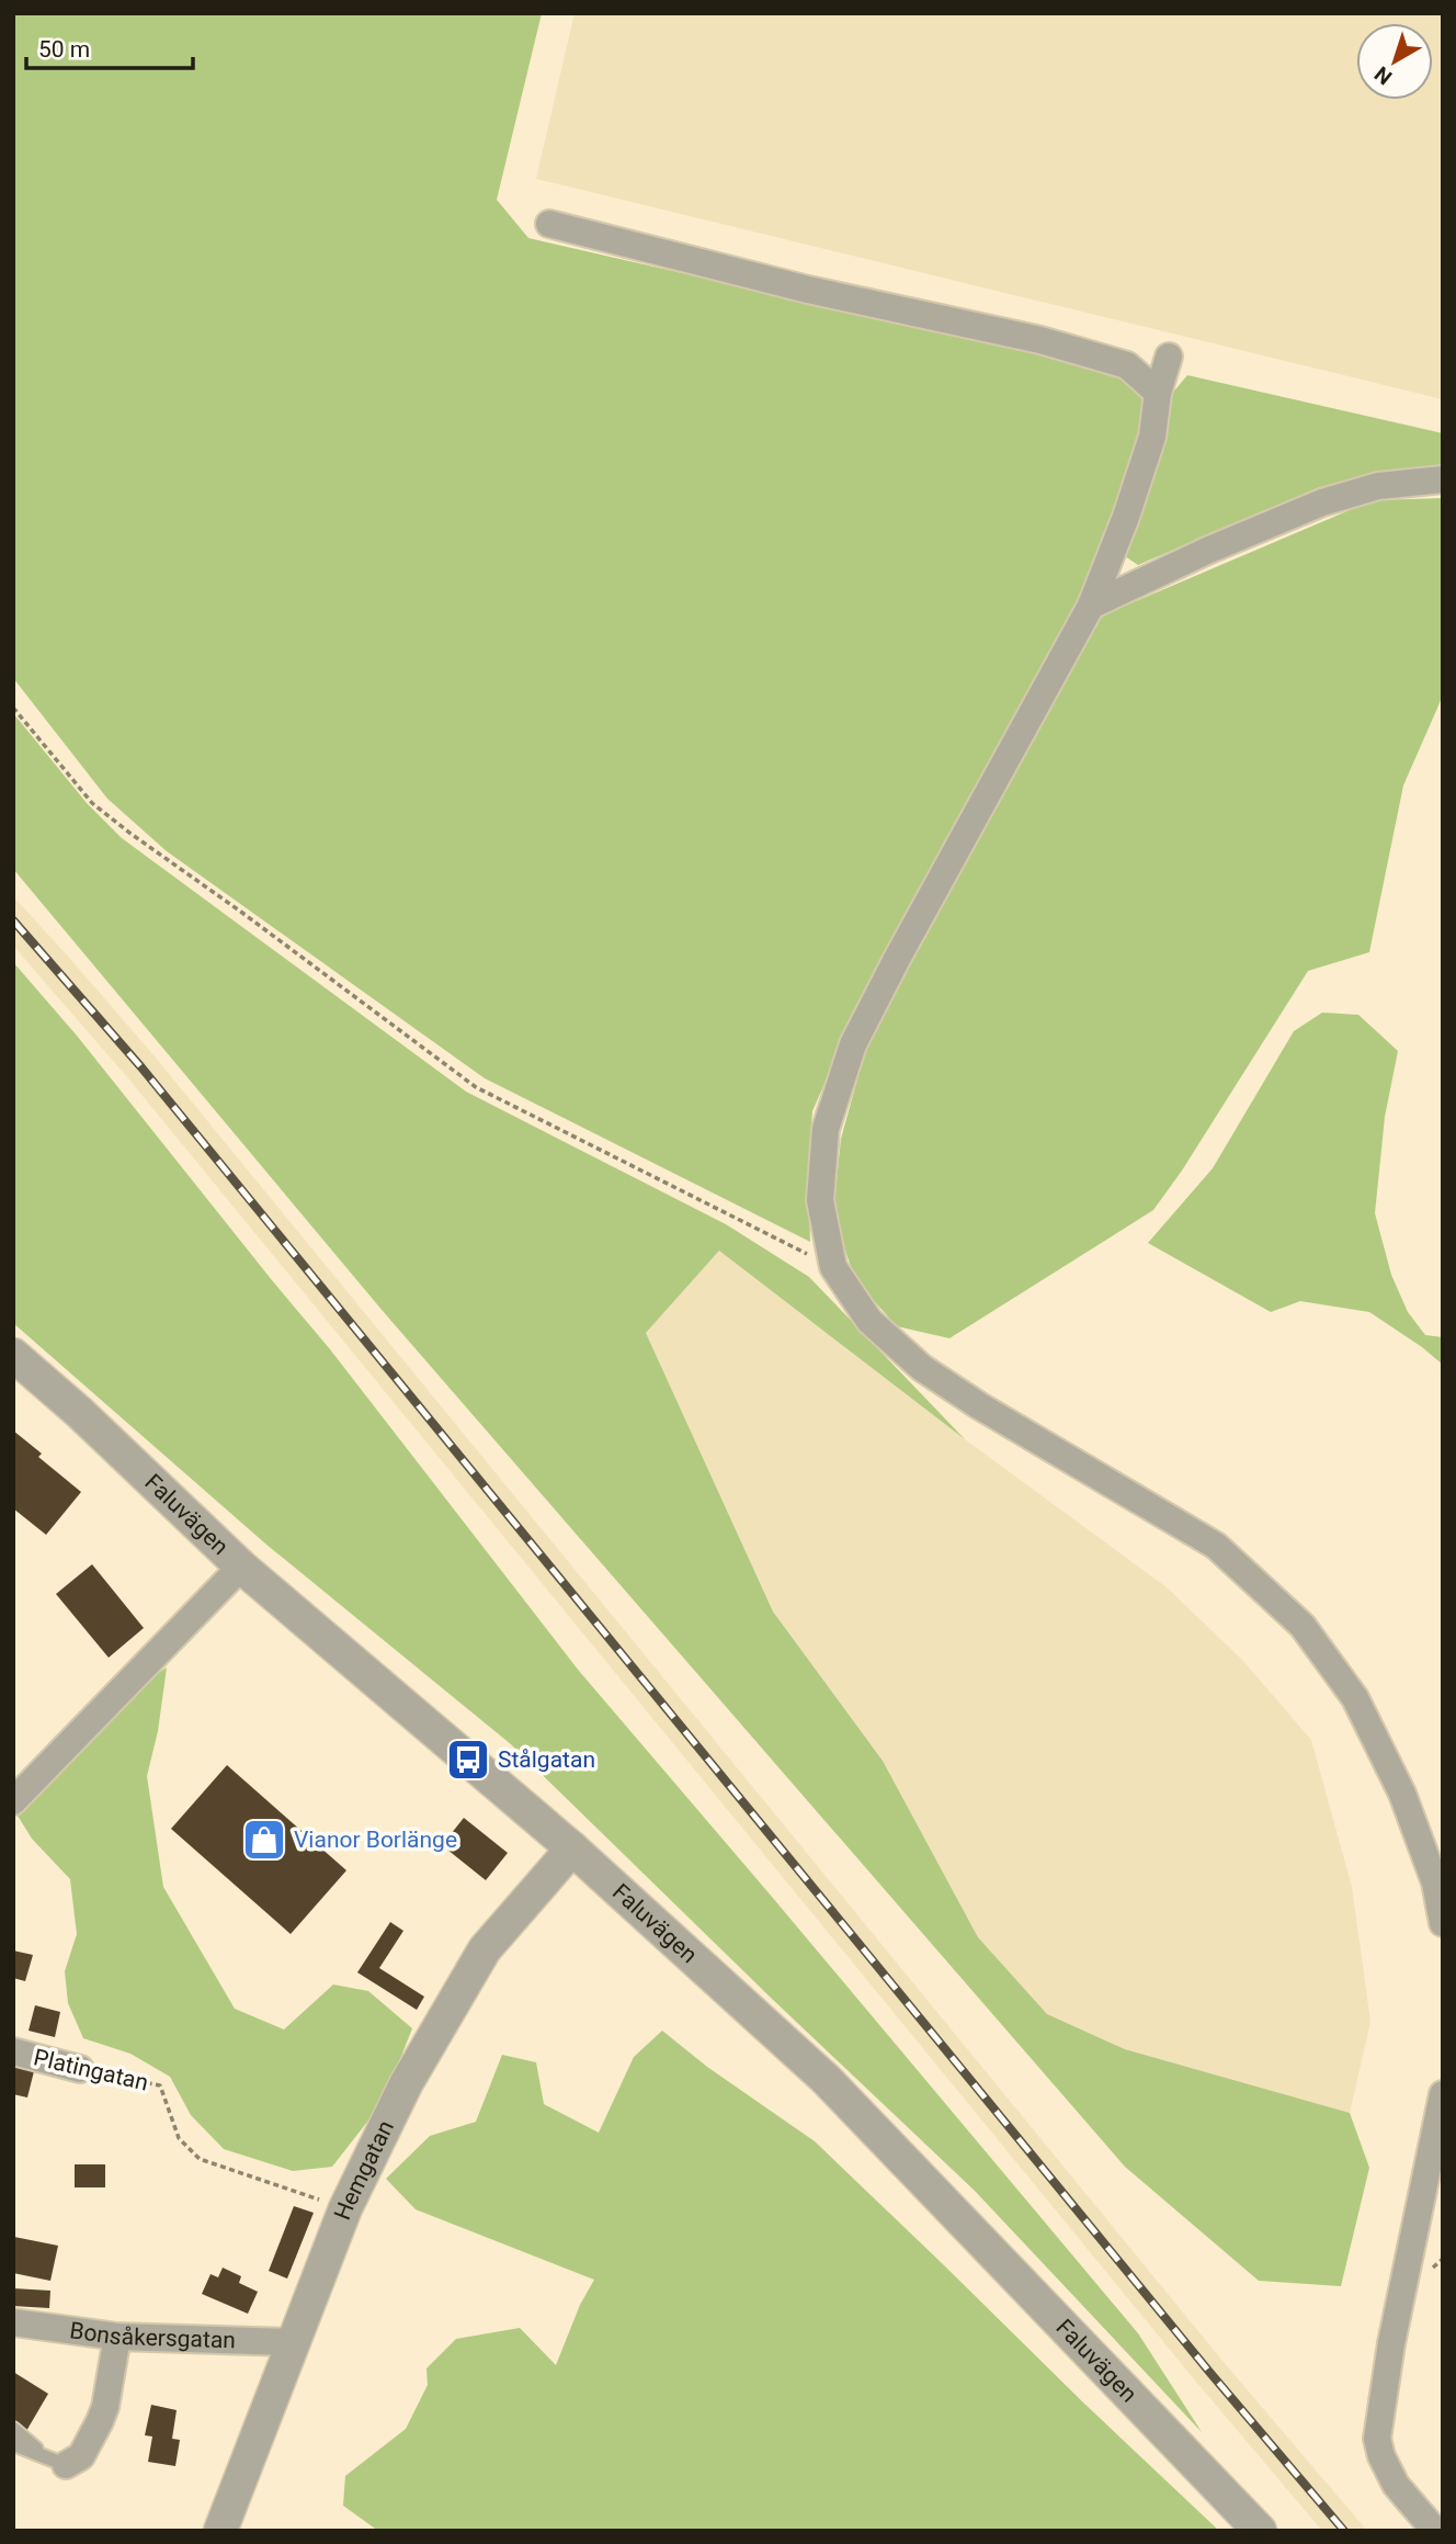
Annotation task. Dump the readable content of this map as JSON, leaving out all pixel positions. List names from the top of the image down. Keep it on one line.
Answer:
{"streets":{"street":["Faluvägen","Platingatan","Hemgatan","Bonsåkersgatan"]},"crossings":[["Faluvägen","Hemgatan"],["Platingatan","Hemgatan"],["Hemgatan","Bonsåkersgatan"]],"places":{"bus stop":["Stålgatan"],"shop":["Vianor Borlänge"]},"scale_bar":"50 m","north":"bottom left"}
